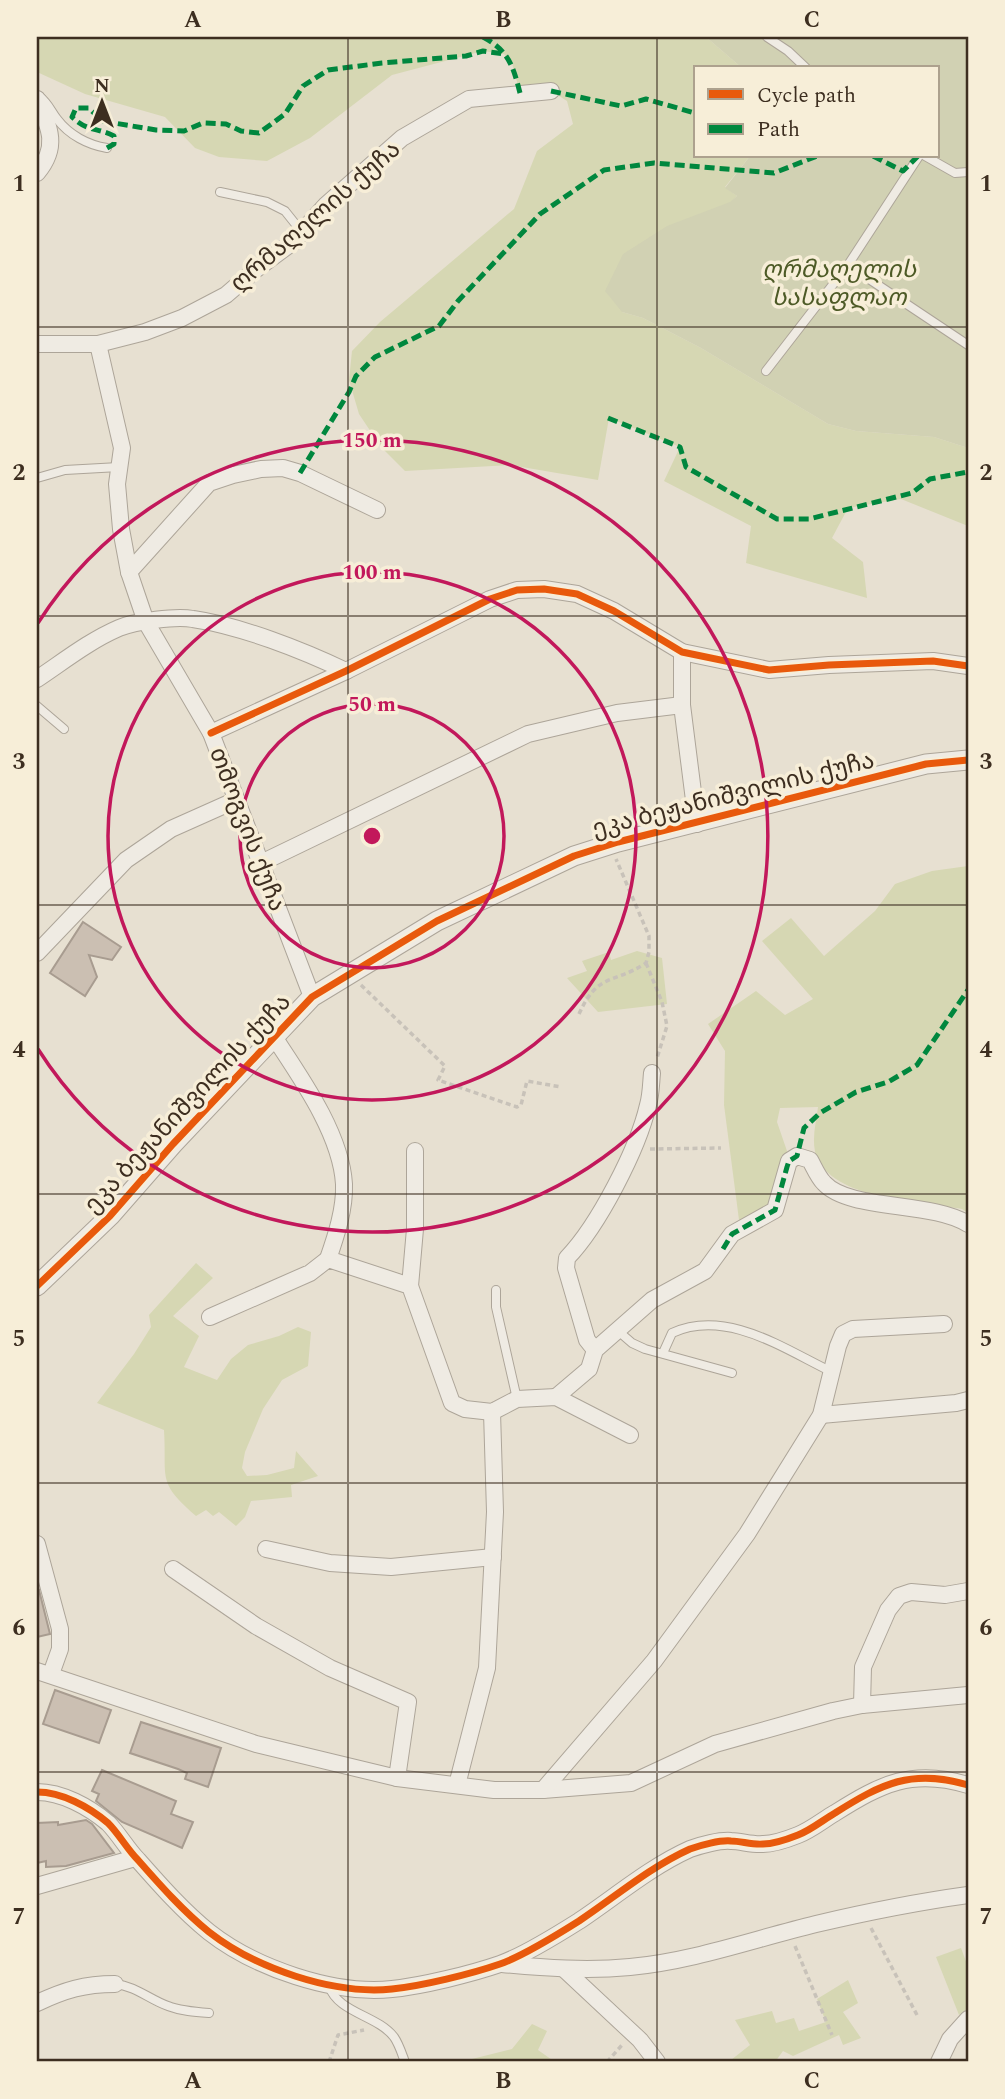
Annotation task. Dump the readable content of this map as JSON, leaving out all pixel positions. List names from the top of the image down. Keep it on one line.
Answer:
{"streets":{"street":["ღრმაღელის ქუჩა","ეკა ბეჟანიშვილის ქუჩა","თმოგვის ქუჩა"]},"crossings":[["ღრმაღელის ქუჩა","თმოგვის ქუჩა"],["ეკა ბეჟანიშვილის ქუჩა","თმოგვის ქუჩა"]],"parks":["ღრმაღელის სასაფლაო"],"legend":["Cycle path","Path"],"north":"top","grid":{"columns":["A","B","C"],"rows":["1","2","3","4","5","6","7"]},"rings":["150 m","100 m","50 m"]}
